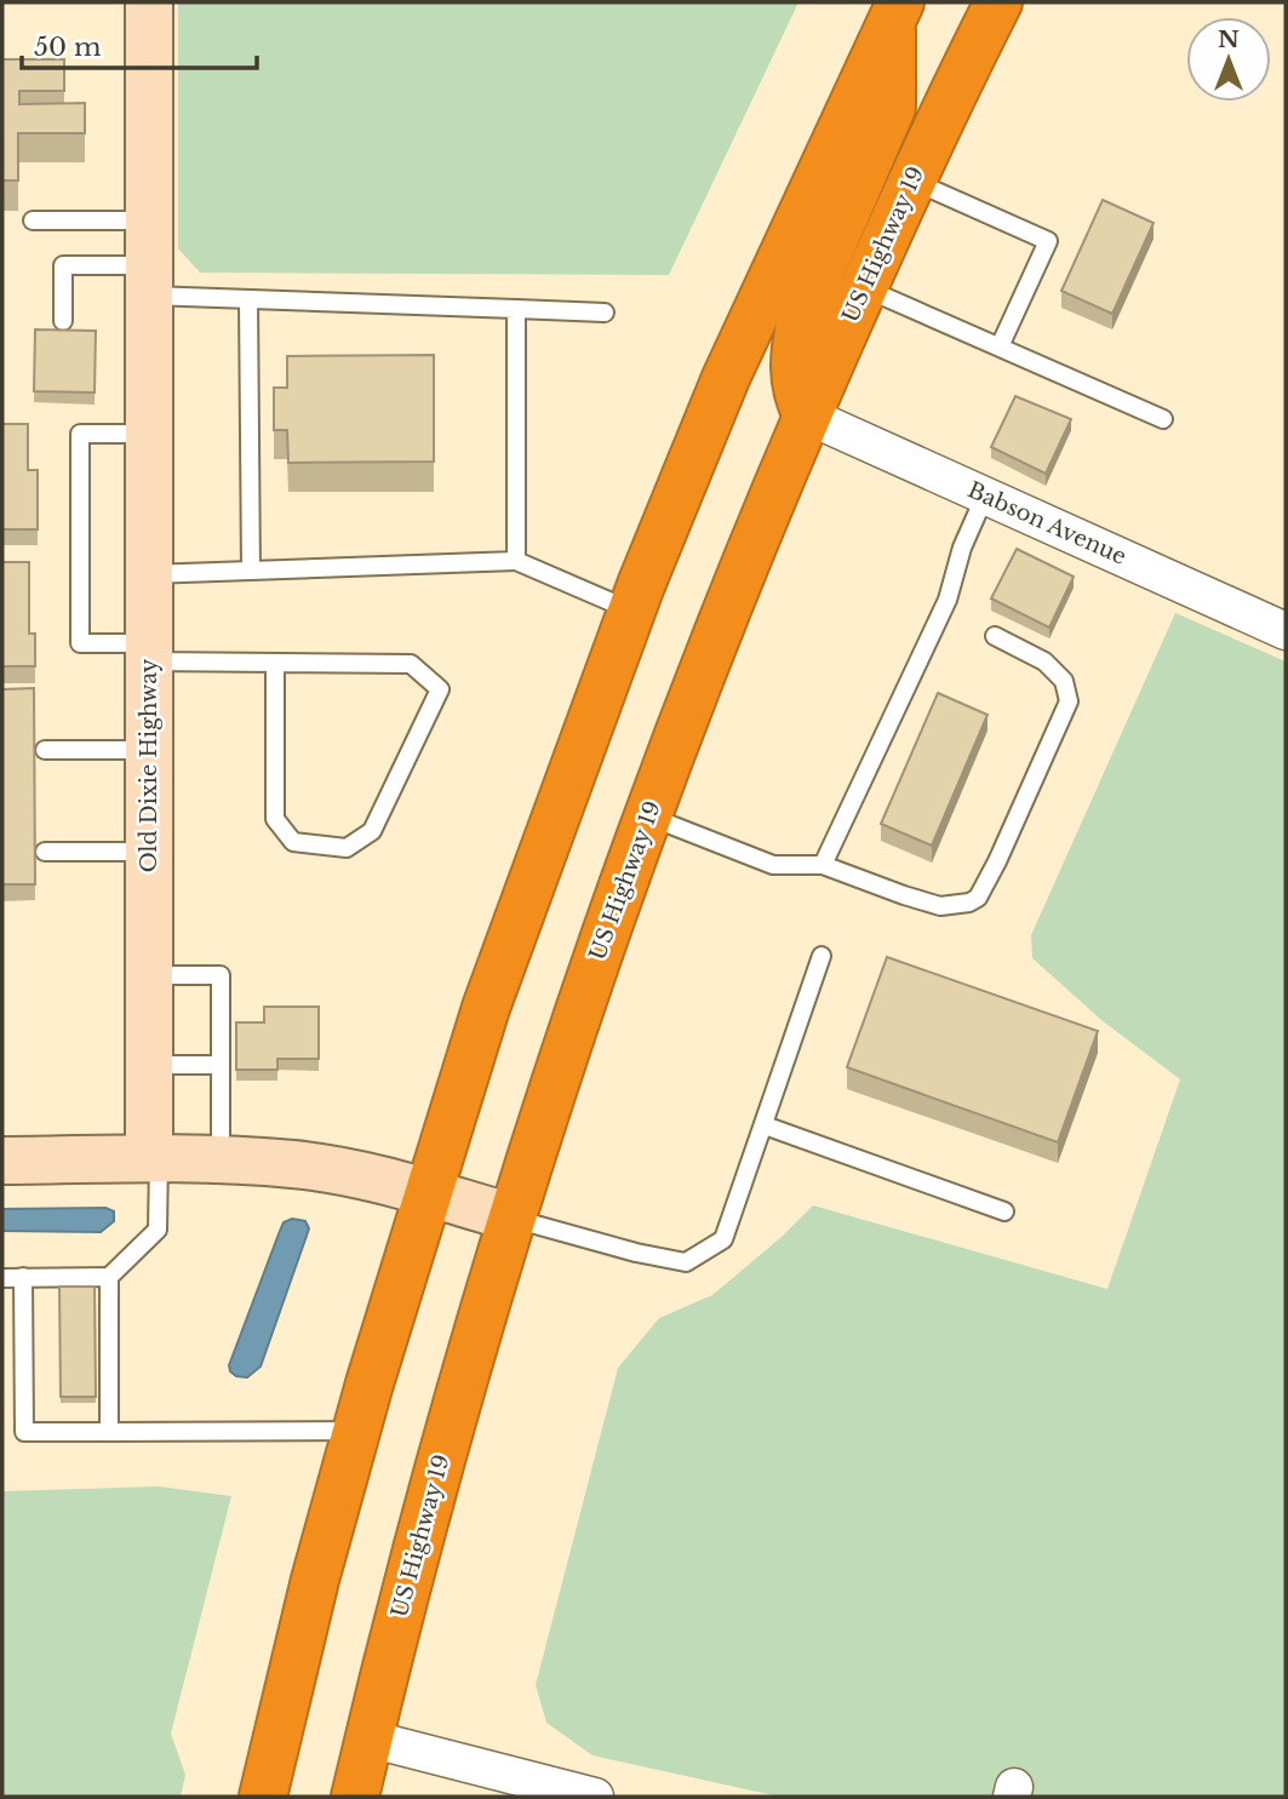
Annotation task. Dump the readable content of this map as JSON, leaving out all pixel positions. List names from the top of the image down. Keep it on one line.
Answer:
{"streets":{"highway":["US Highway 19"],"street":["Babson Avenue","Old Dixie Highway"]},"crossings":[["US Highway 19","Babson Avenue"]],"scale_bar":"50 m","north":"top"}
